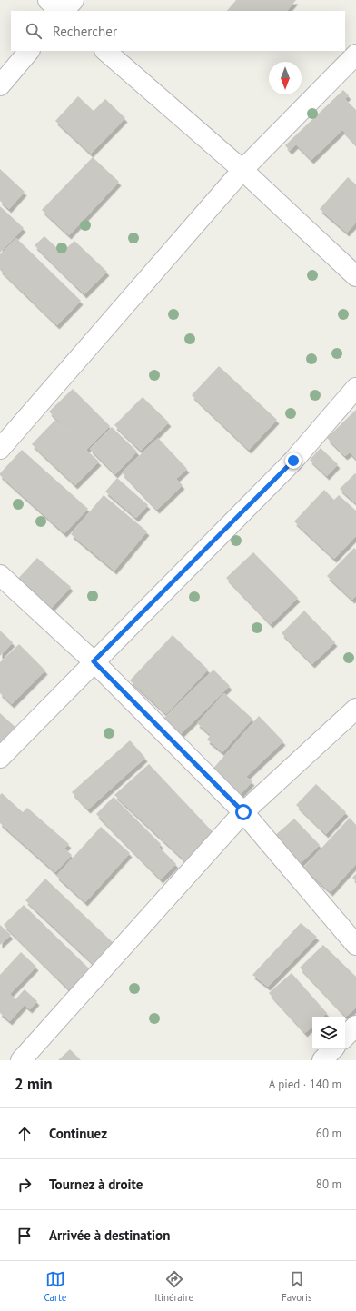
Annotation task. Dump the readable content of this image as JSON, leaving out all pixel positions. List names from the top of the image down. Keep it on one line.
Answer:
{"north":"bottom","page":{"search":"Rechercher","heading":["2 min","À pied · 140 m"],"list":[["Continuez","60 m"],["Tournez à droite","80 m"],"Arrivée à destination"],"nav":["Carte","Itinéraire","Favoris"]}}
